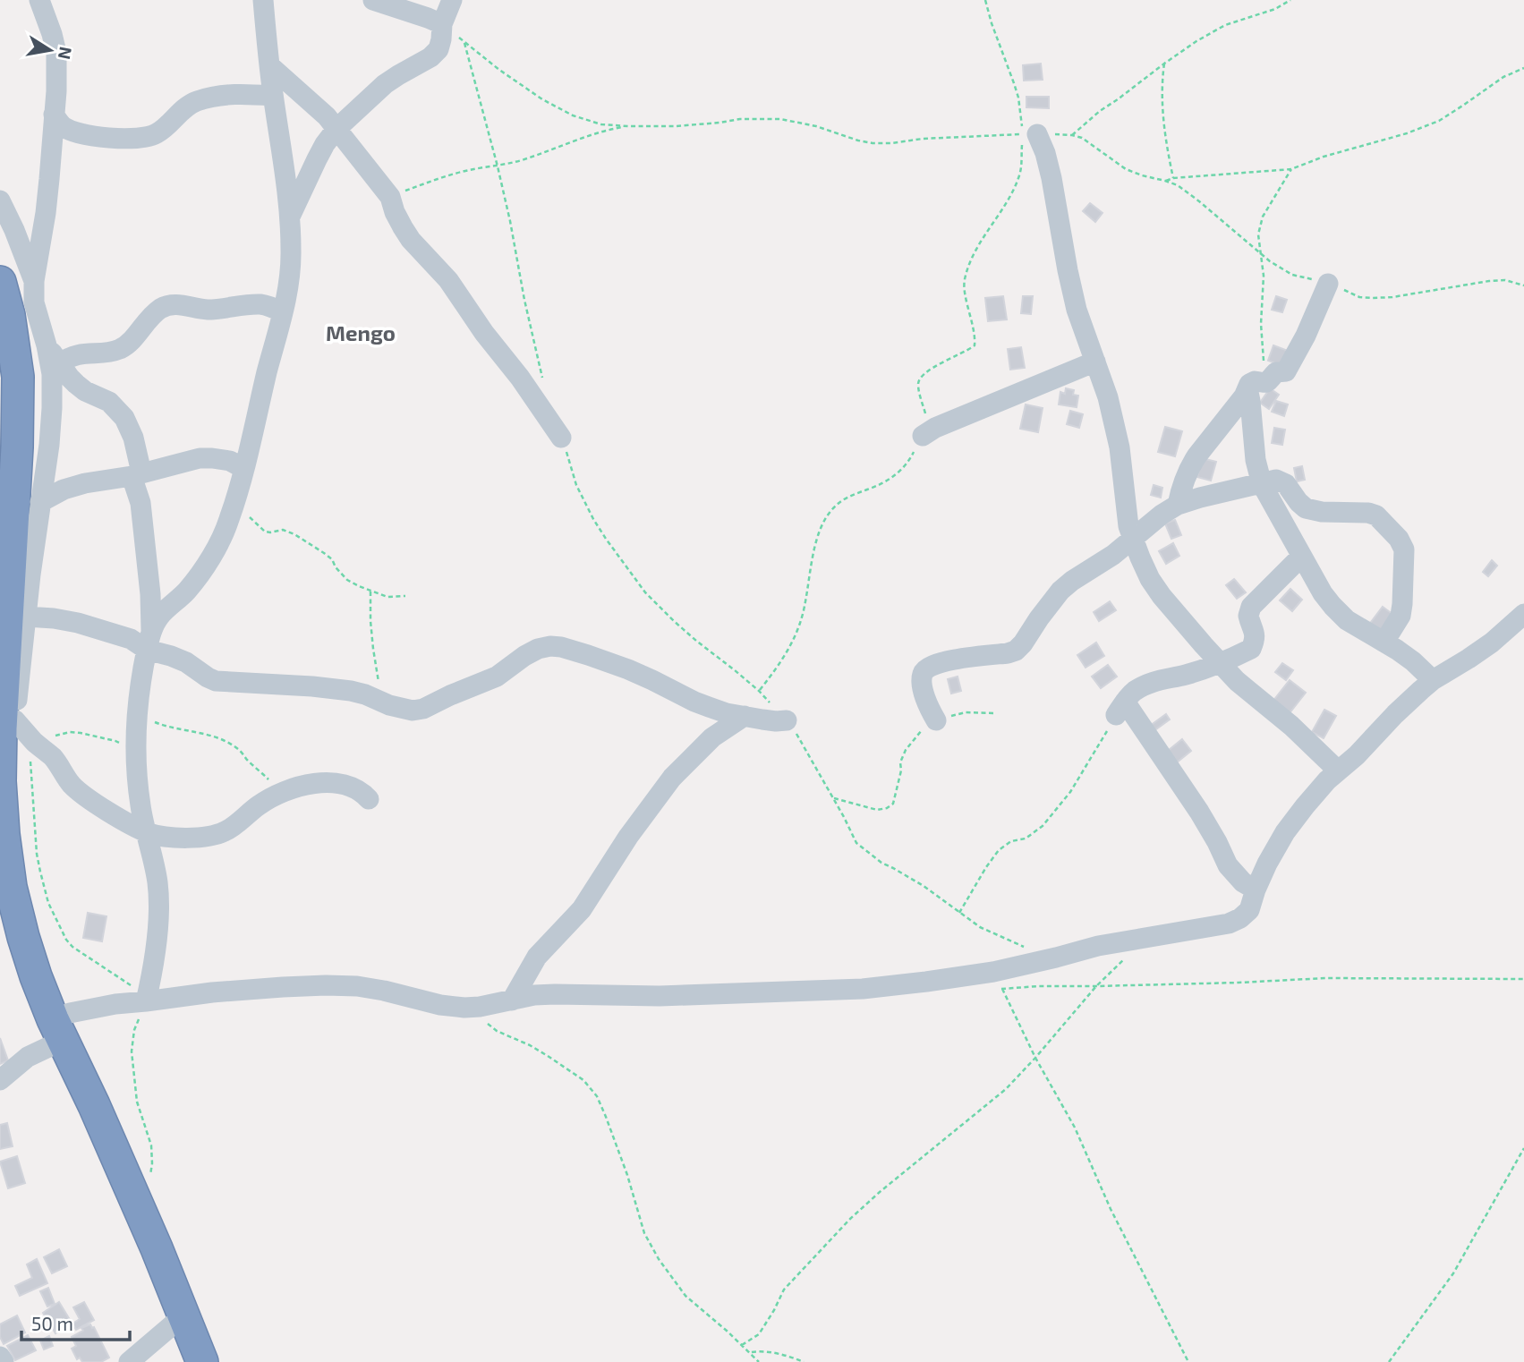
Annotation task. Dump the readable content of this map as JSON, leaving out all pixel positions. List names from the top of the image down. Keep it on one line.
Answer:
{"districts":["Mengo"],"scale_bar":"50 m","north":"right"}
